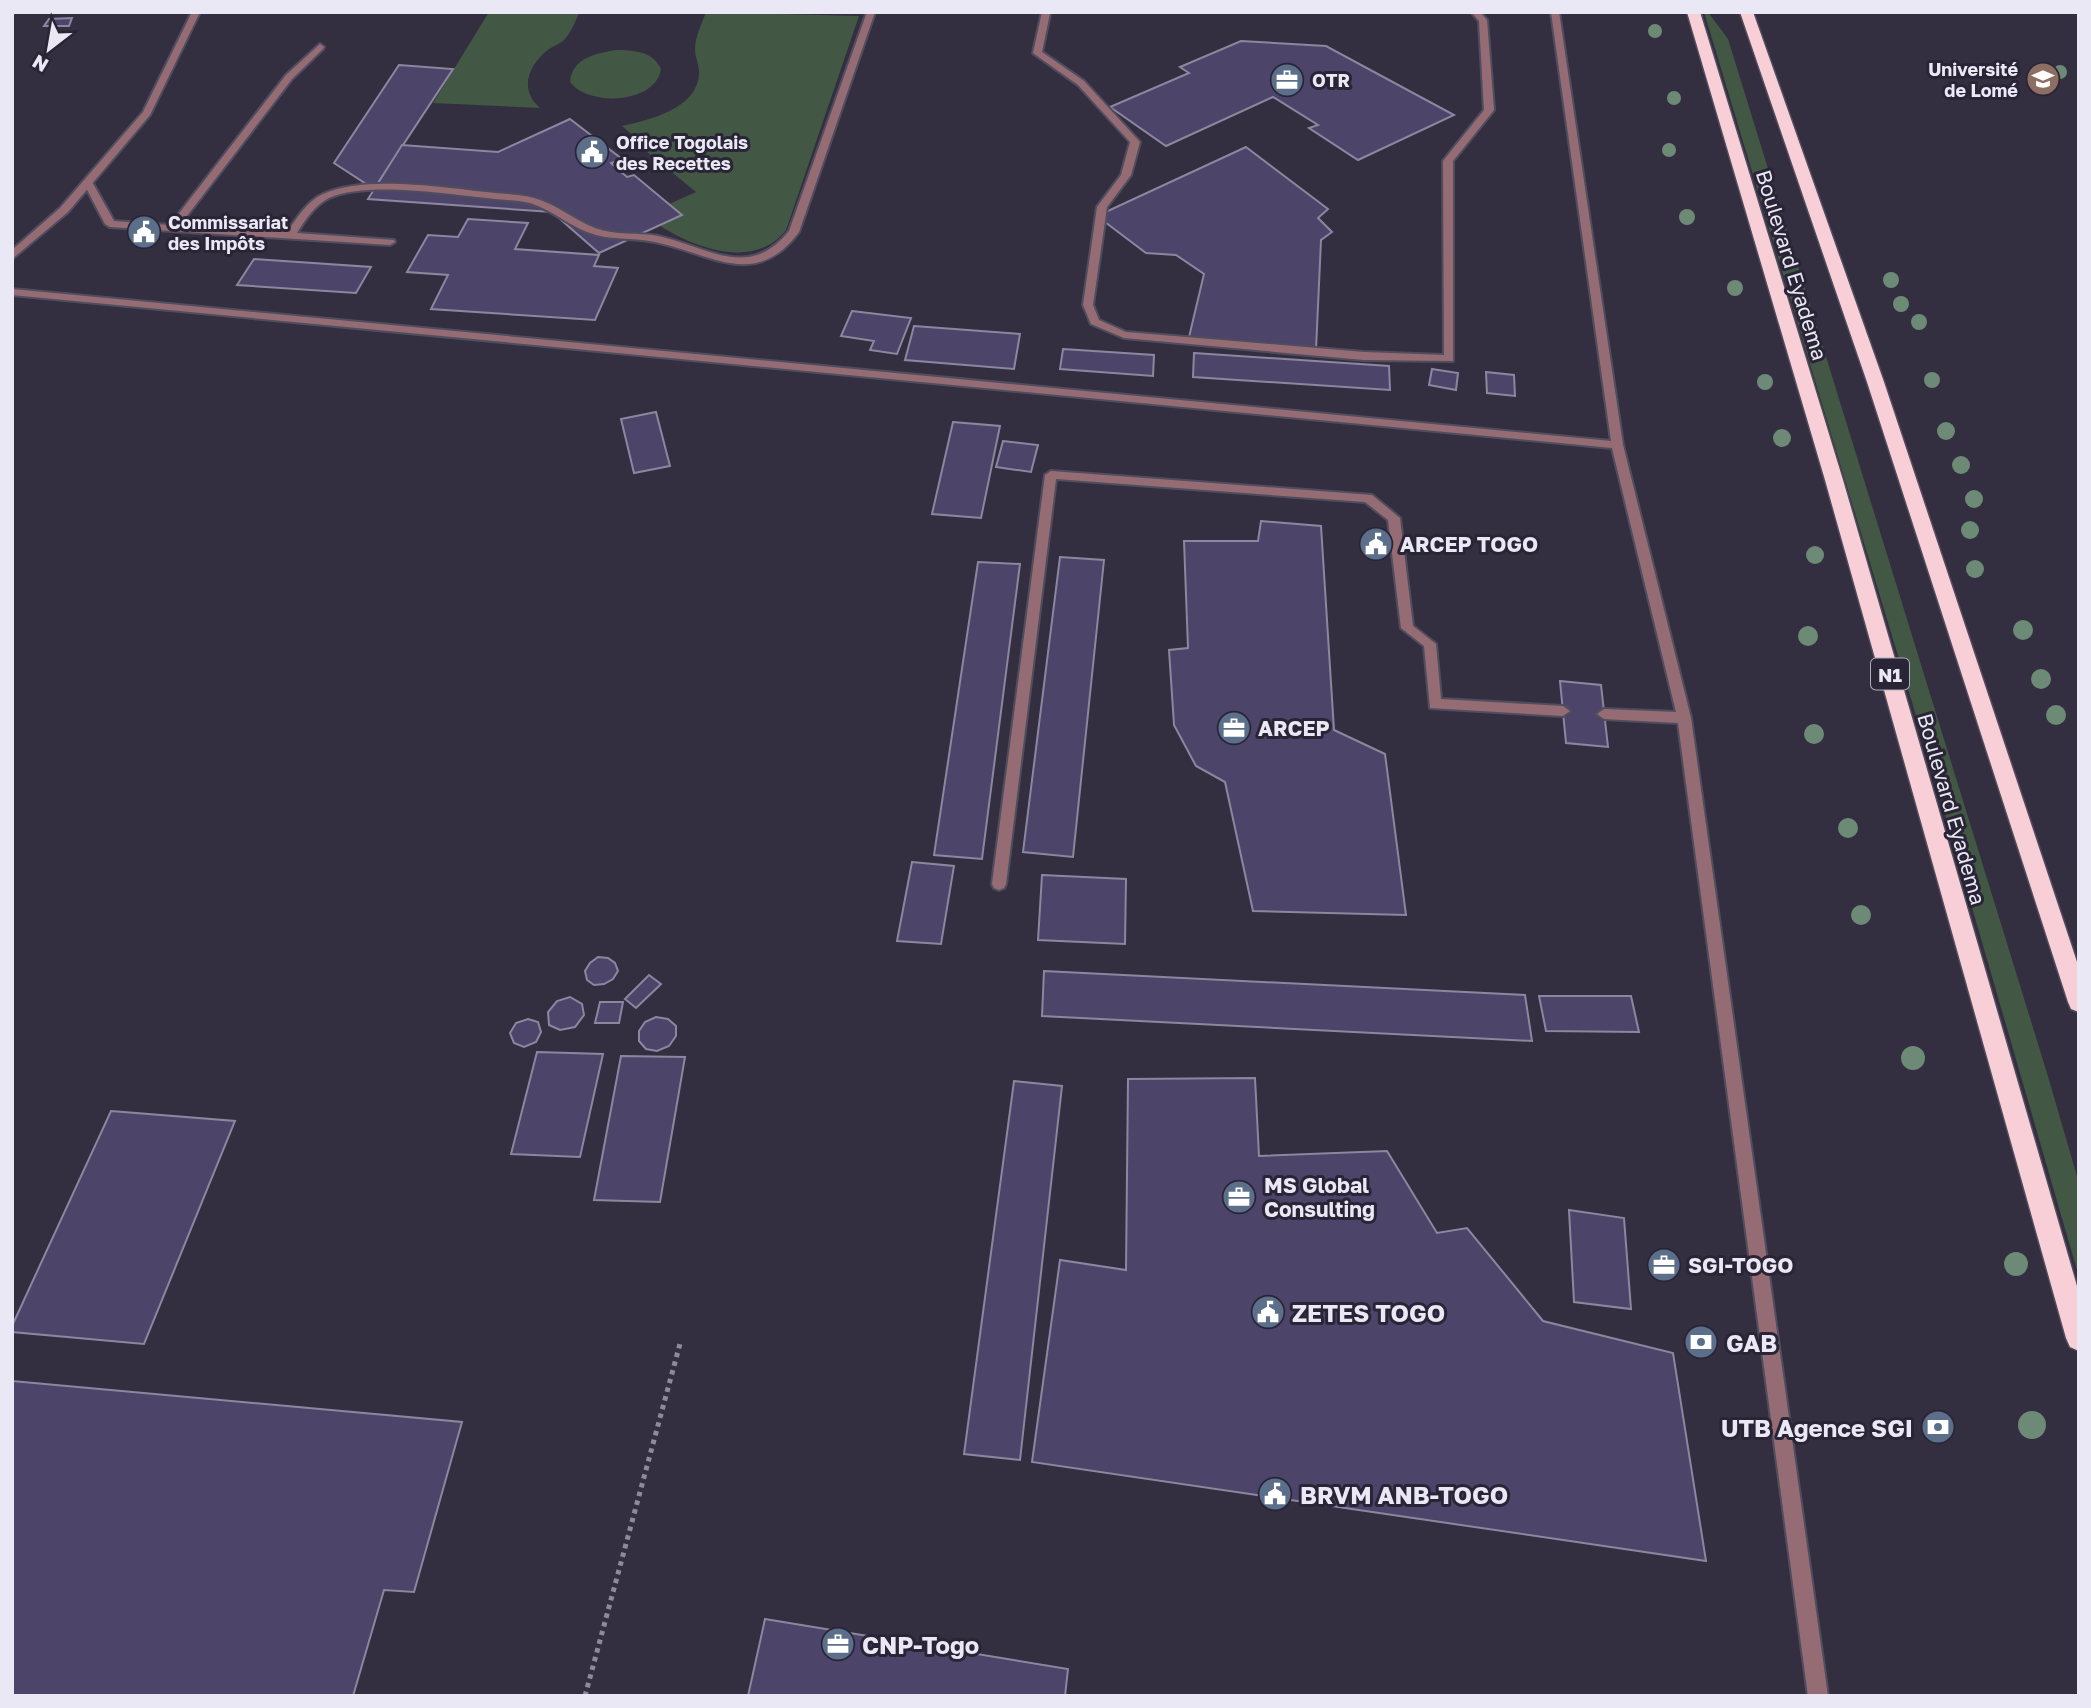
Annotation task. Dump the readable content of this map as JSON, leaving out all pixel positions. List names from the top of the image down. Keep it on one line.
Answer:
{"streets":{"highway":["Boulevard Eyadema","N1"]},"places":{"school or university":["Université de Lomé"],"office":["OTR","ARCEP","MS Global Consulting","SGI-TOGO","CNP-Togo"],"public building":["Office Togolais des Recettes","Commissariat des Impôts","ARCEP TOGO","ZETES TOGO","BRVM ANB-TOGO"],"bank":["GAB","UTB Agence SGI"]},"north":"bottom left"}
